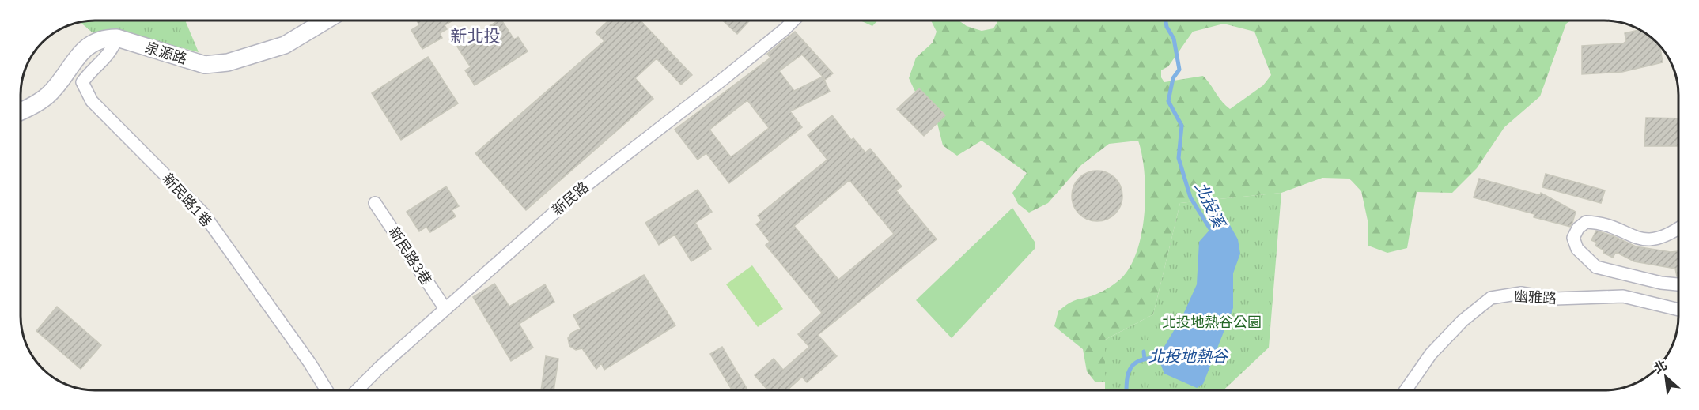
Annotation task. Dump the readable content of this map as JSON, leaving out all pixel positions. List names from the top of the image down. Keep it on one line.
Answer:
{"streets":{"street":["泉源路","新民路","新民路1巷","新民路3巷","幽雅路"]},"crossings":[["泉源路","新民路1巷"],["新民路","新民路3巷"]],"districts":["新北投"],"water":["北投溪","北投地熱谷"],"parks":["北投地熱谷公園"],"north":"top left"}
